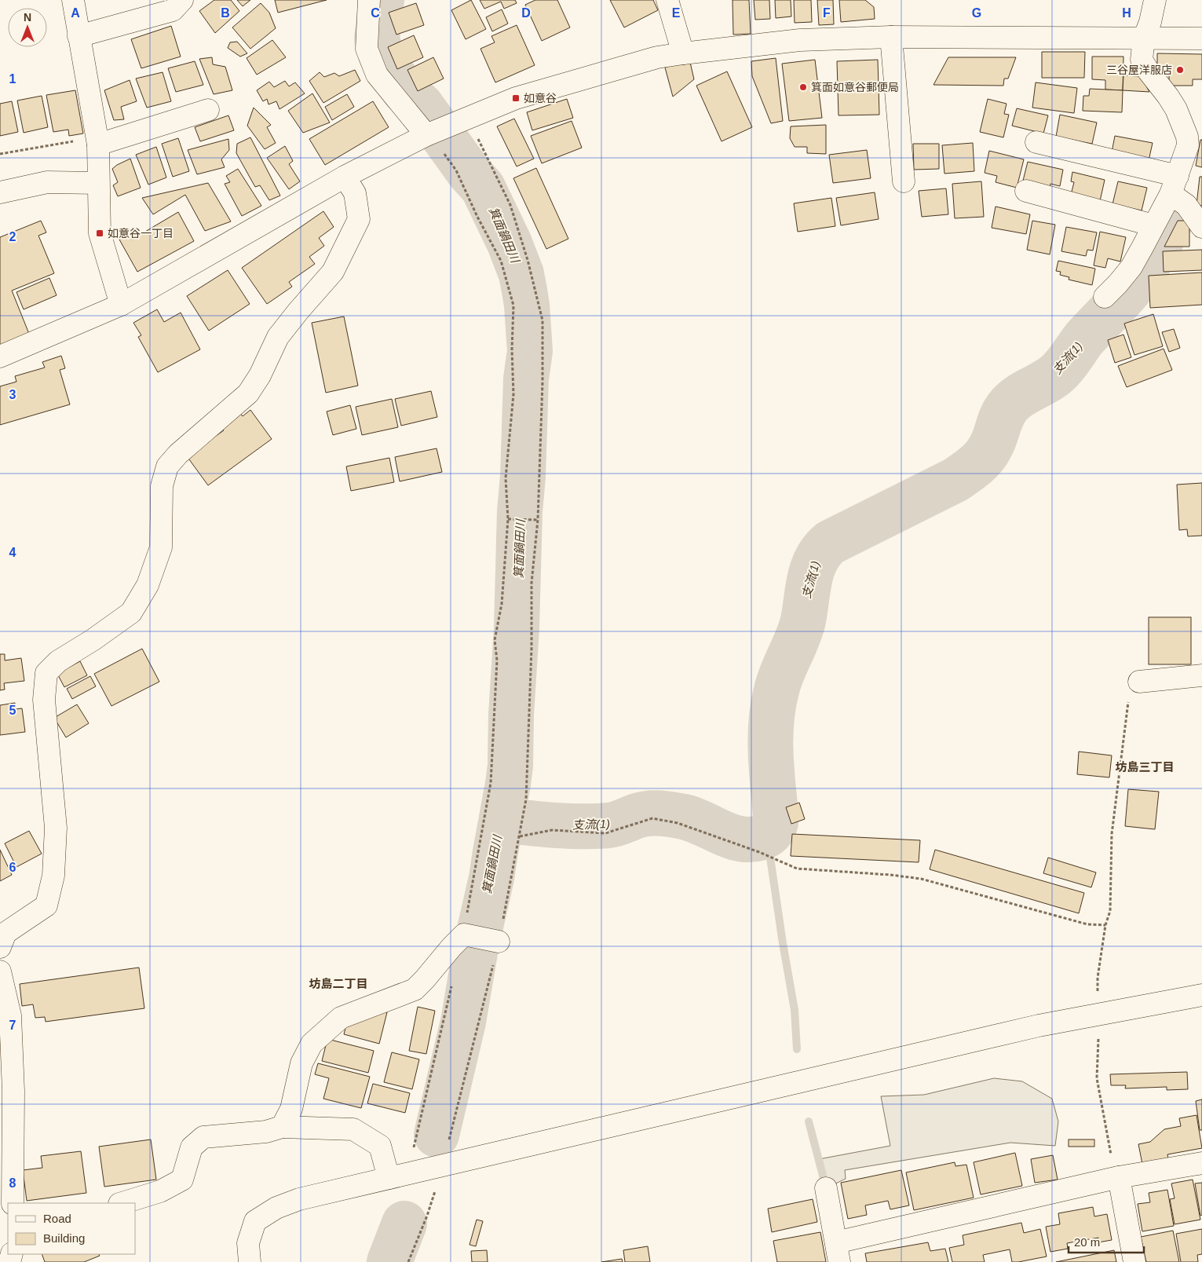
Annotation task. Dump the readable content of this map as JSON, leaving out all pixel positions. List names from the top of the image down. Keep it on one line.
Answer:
{"districts":["坊島三丁目","坊島二丁目"],"water":["箕面鍋田川","支流(1)"],"places":{"other":["三谷屋洋服店","箕面如意谷郵便局"],"transit":["如意谷","如意谷一丁目"]},"legend":["Road","Building"],"scale_bar":"20 m","north":"top","grid":{"columns":["A","B","C","D","E","F","G","H"],"rows":["1","2","3","4","5","6","7","8"]}}
